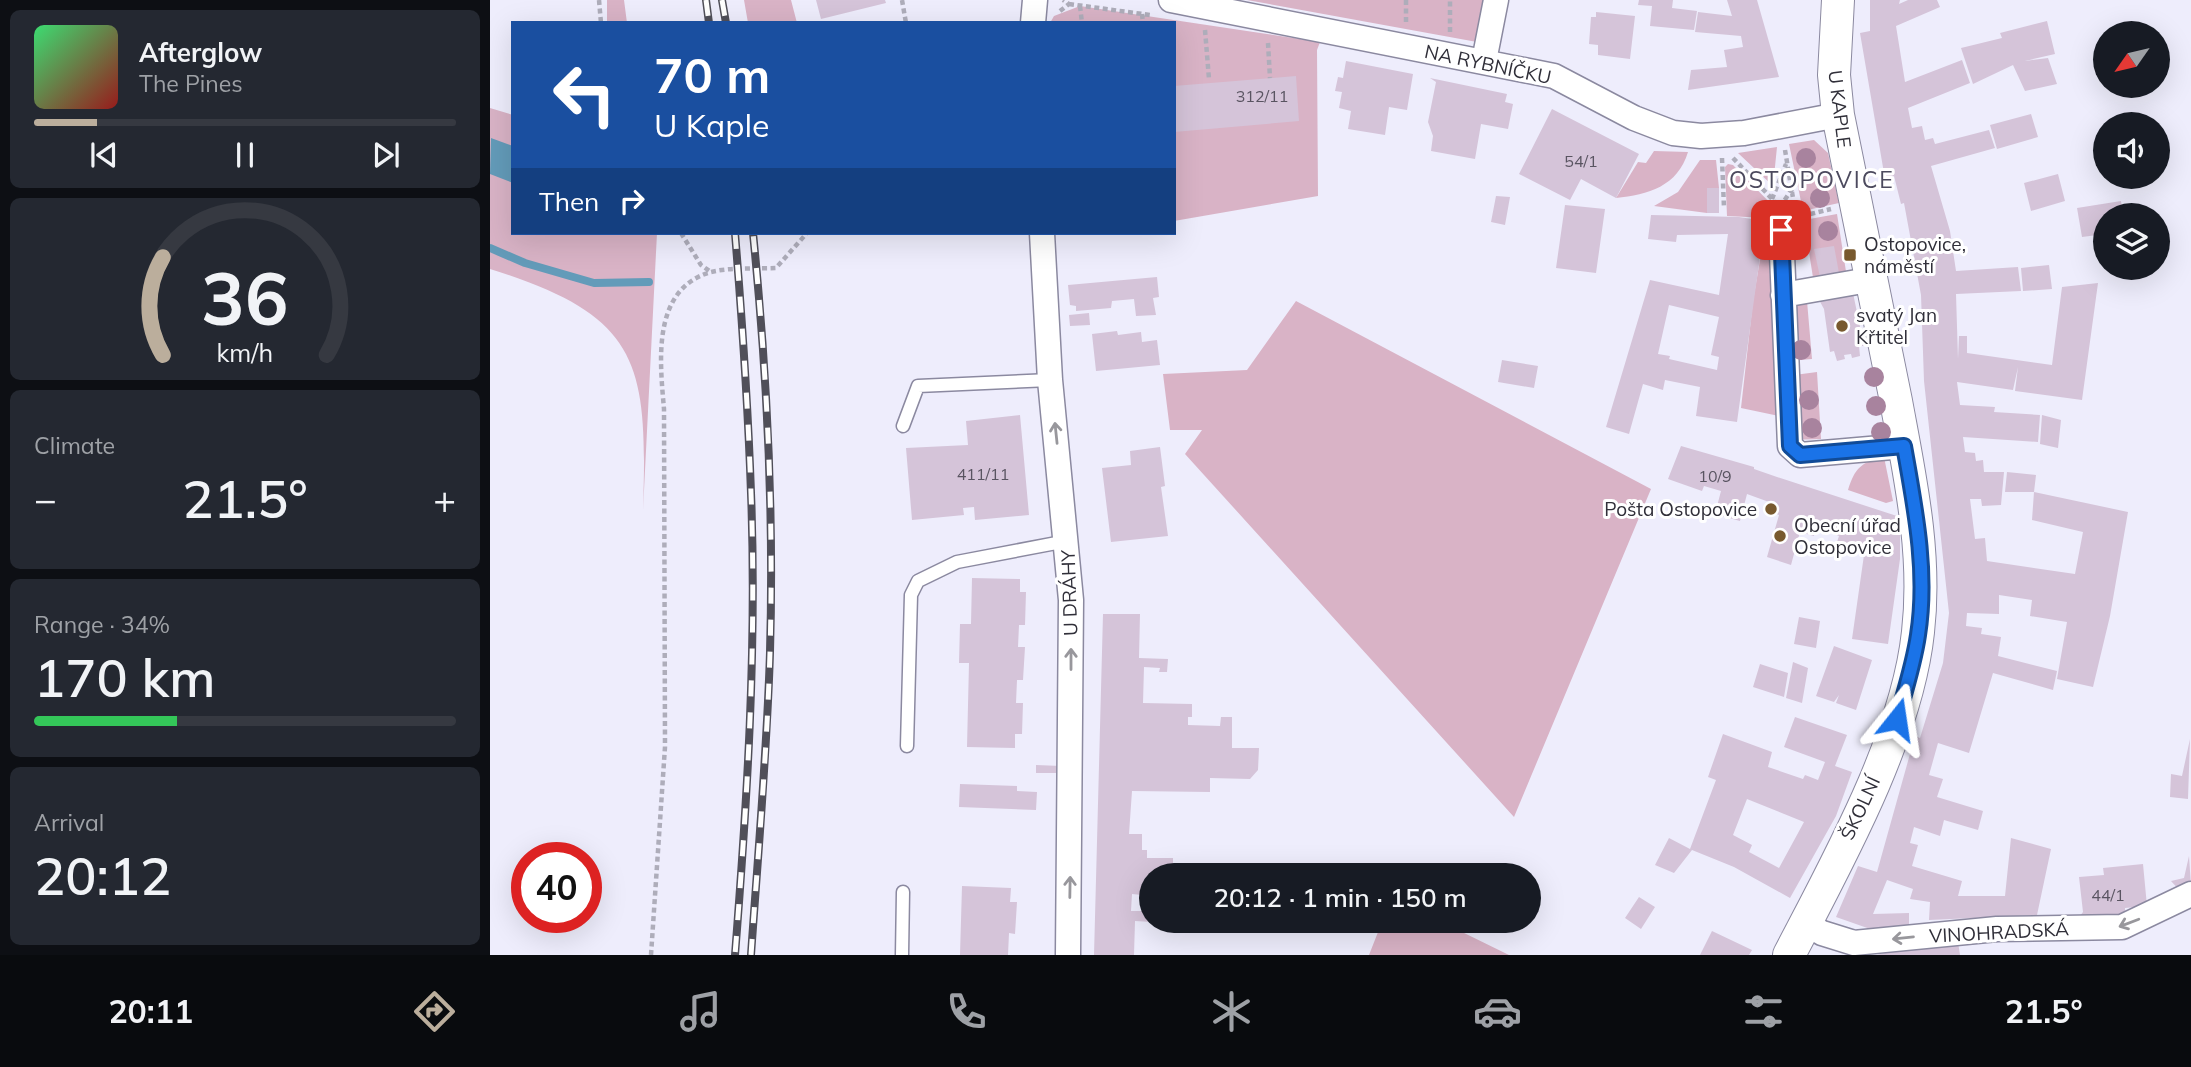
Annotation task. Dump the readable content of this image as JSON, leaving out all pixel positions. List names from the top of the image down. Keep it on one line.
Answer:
{"streets":{"street":["NA RYBNÍČKU","U KAPLE","U DRÁHY","ŠKOLNÍ","VINOHRADSKÁ"]},"crossings":[["NA RYBNÍČKU","U KAPLE"],["U KAPLE","ŠKOLNÍ"],["ŠKOLNÍ","VINOHRADSKÁ"]],"one_way":["U DRÁHY","VINOHRADSKÁ"],"districts":["OSTOPOVICE"],"places":{"transit":["Ostopovice, náměstí"],"other":["svatý Jan Křtitel","Pošta Ostopovice","Obecní úřad Ostopovice"]},"house_numbers":["312/11","54/1","411/11","10/9","44/1"],"north":"bottom left","page":{"turn":["70 m","U Kaple"],"song":["Afterglow","The Pines"],"then":"Then","tile":["Climate",["Range · 34%","170 km"],["Arrival","20:12"]],"heat":["−","21.5°","+"],"limit":"40","trip":"20:12 · 1 min · 150 m","tabs":["20:11","21.5°"],"gauge":["36","km/h"]}}
